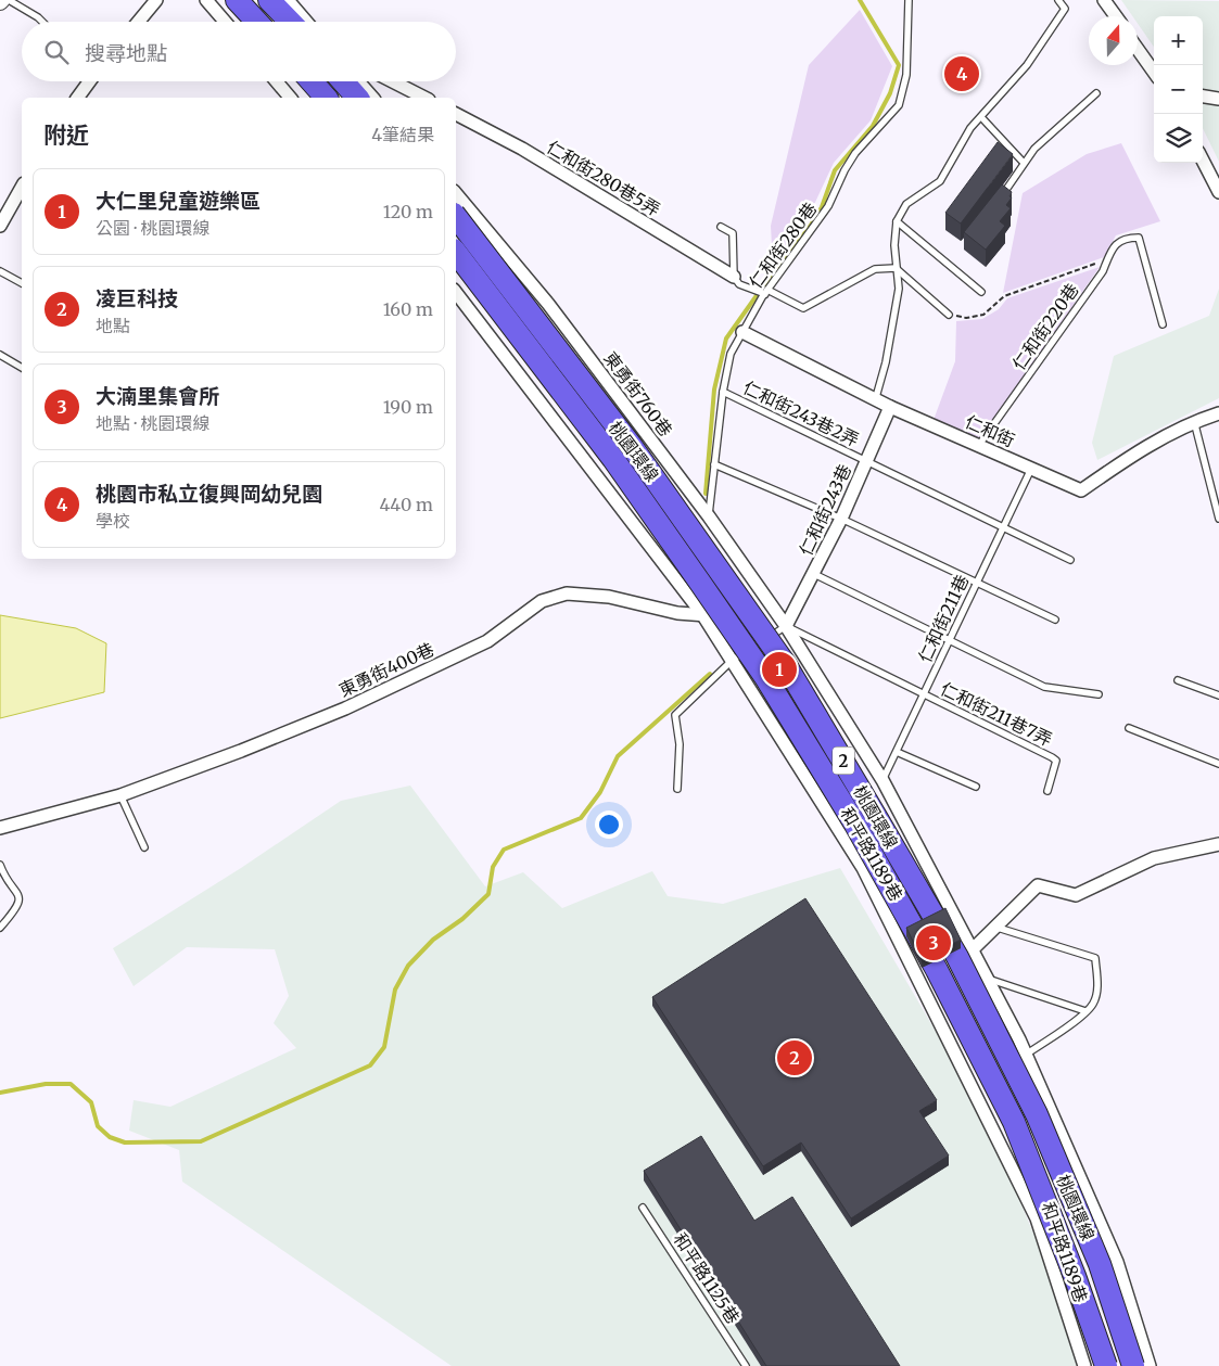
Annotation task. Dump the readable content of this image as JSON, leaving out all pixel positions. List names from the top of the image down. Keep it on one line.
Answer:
{"streets":{"highway":["桃園環線","2"],"street":["仁和街280巷5弄","東勇街760巷","仁和街","仁和街243巷","東勇街400巷","和平路1189巷"],"lane":["仁和街280巷","仁和街220巷","仁和街243巷2弄","仁和街211巷","仁和街211巷7弄","和平路1125巷"]},"crossings":[["仁和街280巷","東勇街760巷"],["仁和街280巷","仁和街243巷2弄"],["仁和街280巷","仁和街"],["仁和街220巷","仁和街"],["東勇街760巷","仁和街243巷"],["東勇街760巷","東勇街400巷"],["仁和街243巷2弄","仁和街243巷"],["仁和街243巷2弄","仁和街211巷"],["仁和街","仁和街243巷"],["仁和街","仁和街211巷"],["仁和街243巷","東勇街400巷"],["仁和街211巷","仁和街211巷7弄"],["東勇街400巷","和平路1189巷"]],"north":"top","page":{"map_buttons":["+","−"],"search":"搜尋地點","pins":["4","1","3","2"],"heading":["附近","4筆結果"],"list":[{"mark":"1","name":"大仁里兒童遊樂區","note":"公園 · 桃園環線","value":"120 m"},{"mark":"2","name":"凌巨科技","note":"地點","value":"160 m"},{"mark":"3","name":"大湳里集會所","note":"地點 · 桃園環線","value":"190 m"},{"mark":"4","name":"桃園市私立復興岡幼兒園","note":"學校","value":"440 m"}]}}
